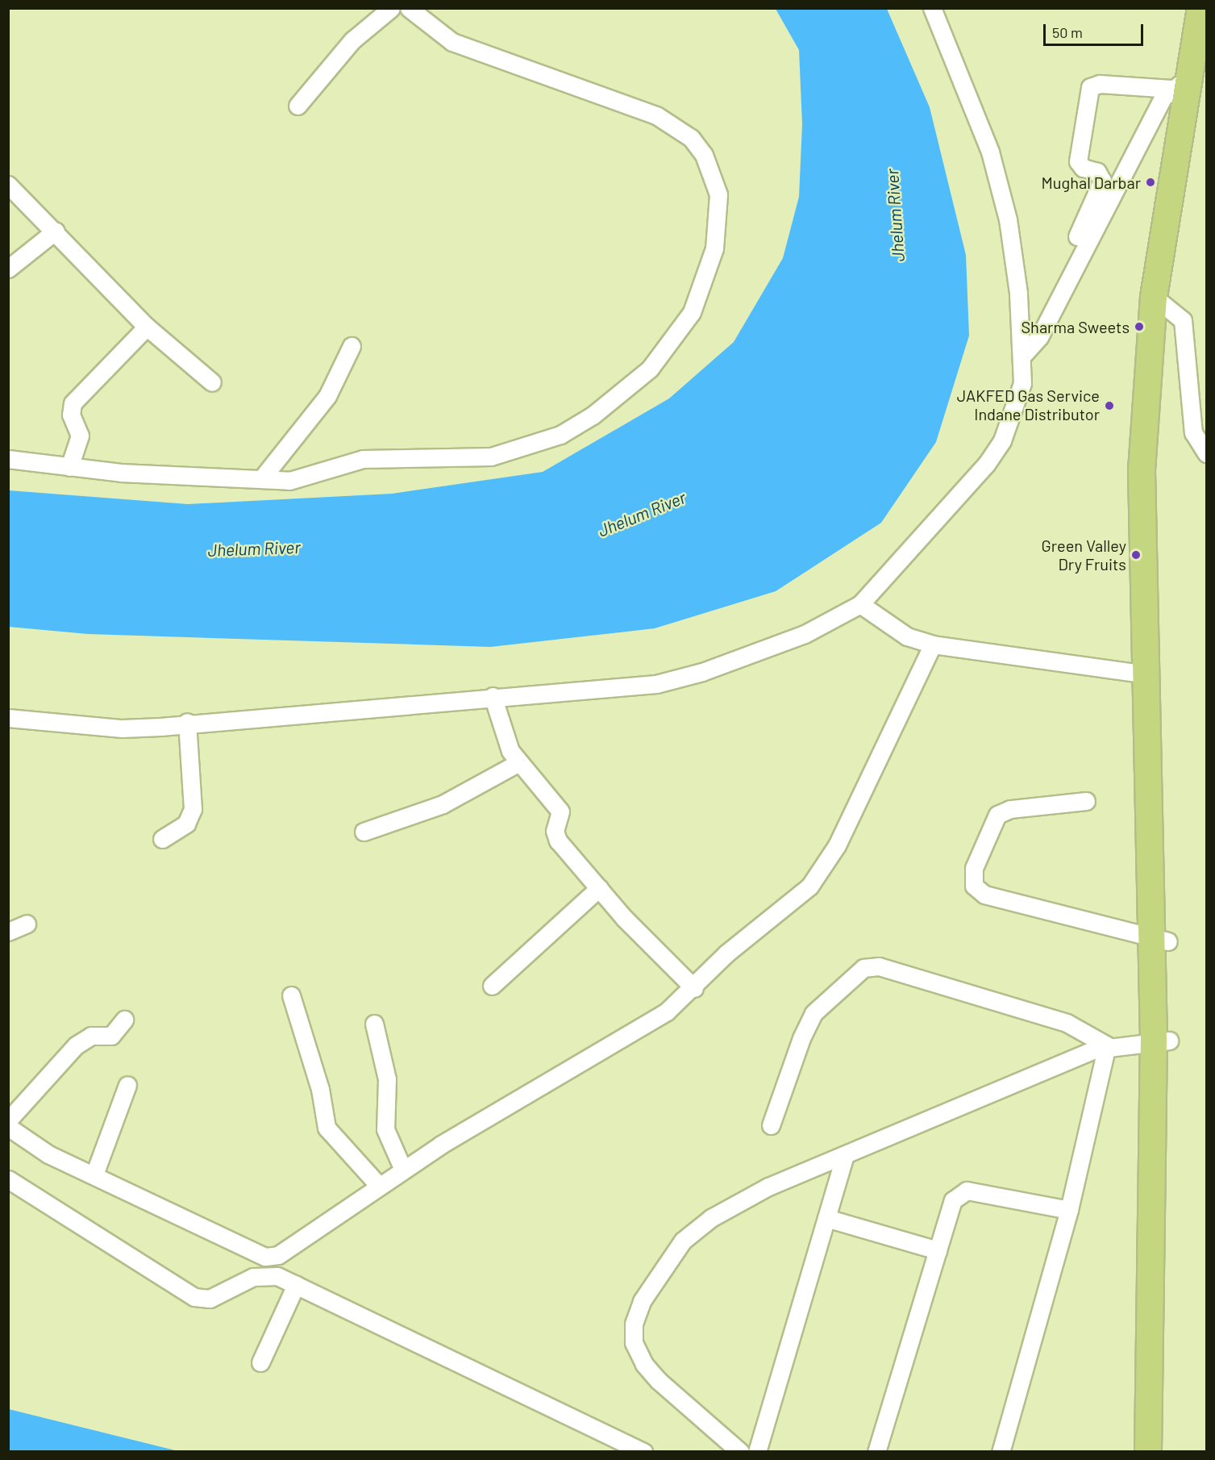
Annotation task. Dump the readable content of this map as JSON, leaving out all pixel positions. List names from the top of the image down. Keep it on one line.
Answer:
{"water":["Jhelum River"],"places":["Mughal Darbar","Sharma Sweets","JAKFED Gas Service Indane Distributor","Green Valley Dry Fruits"],"scale_bar":"50 m"}
